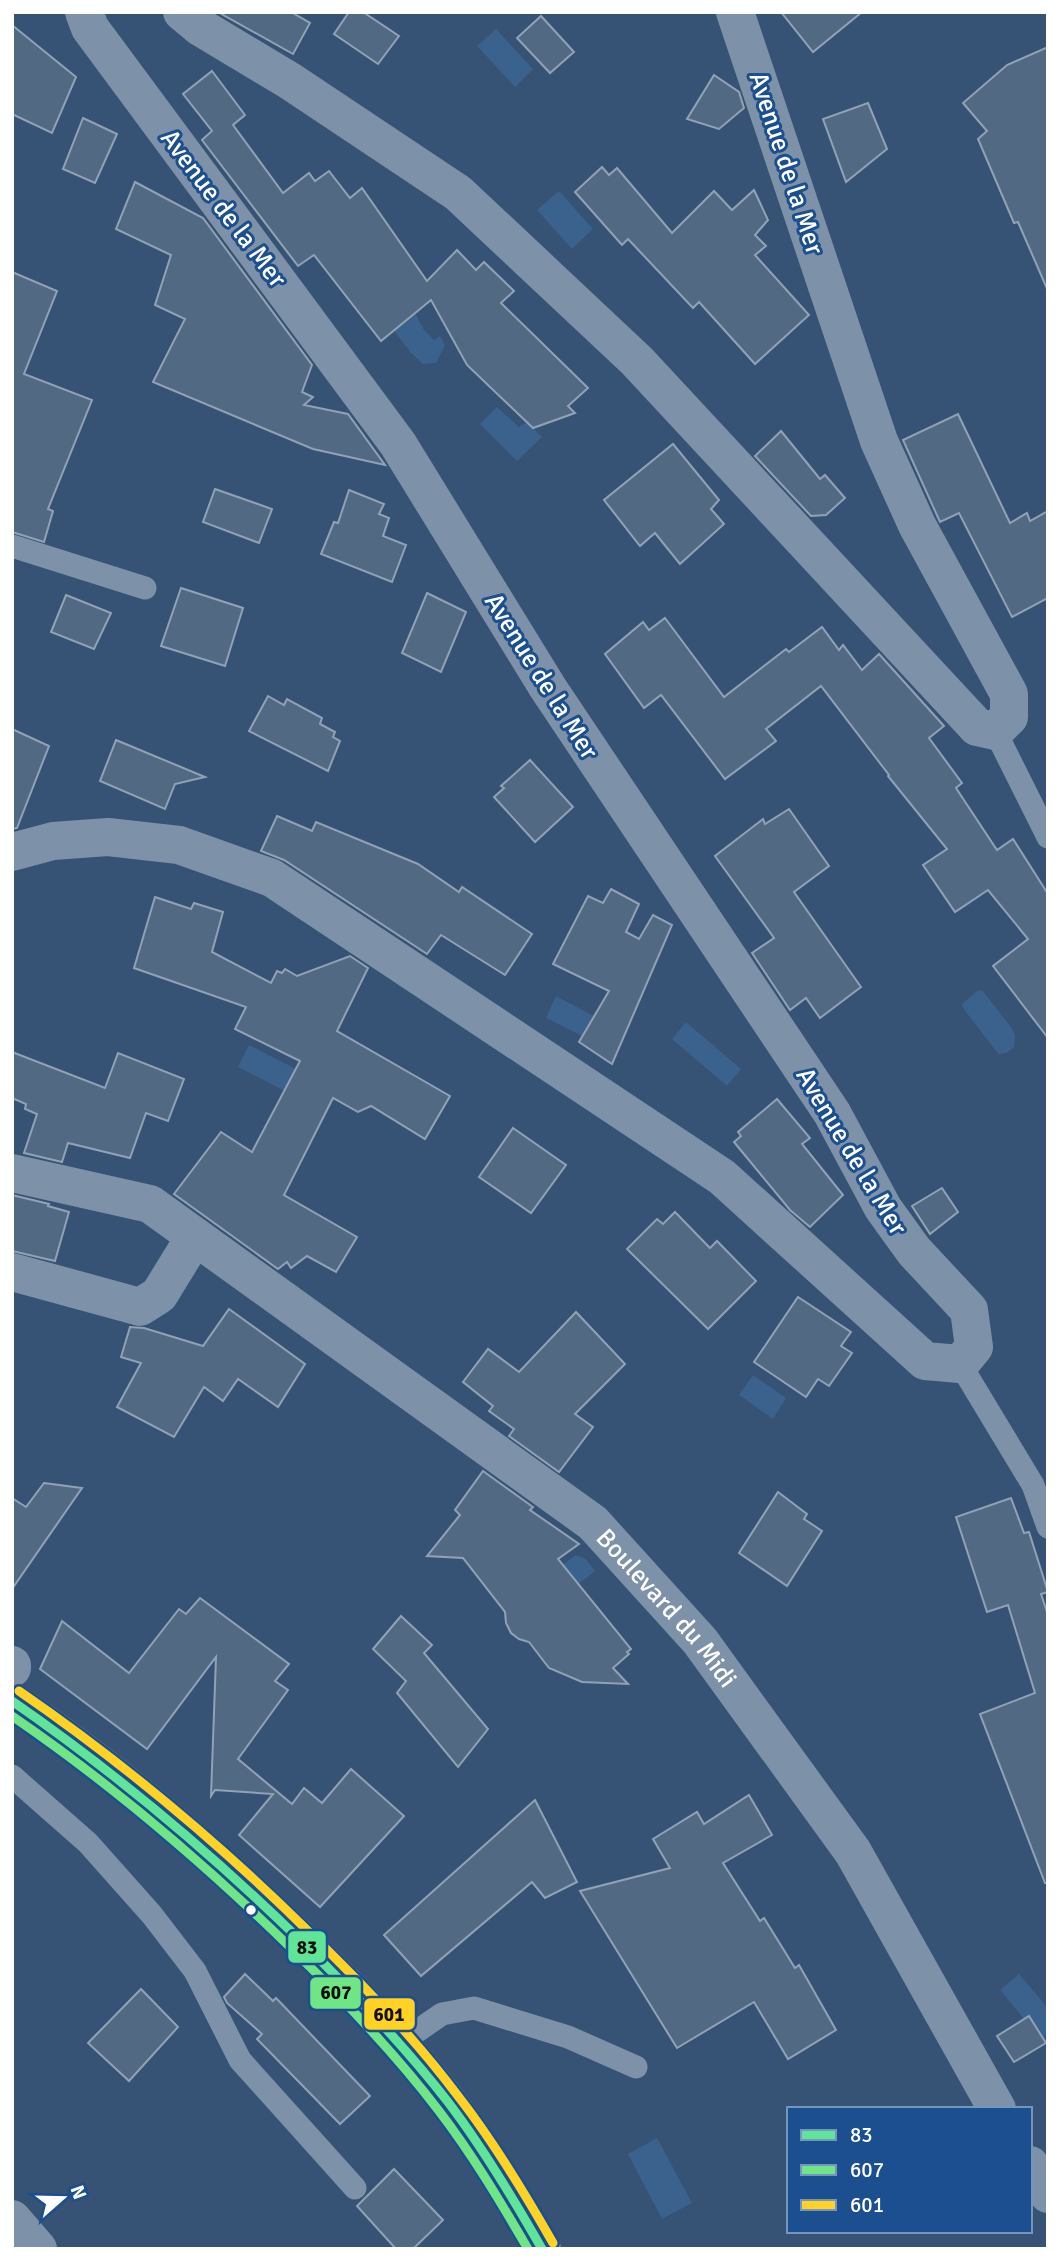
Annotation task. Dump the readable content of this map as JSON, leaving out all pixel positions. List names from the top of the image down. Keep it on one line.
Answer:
{"streets":{"street":["Avenue de la Mer","Boulevard du Midi"]},"lines":["transit line 601","transit line 83","transit line 607"],"legend":["83","607","601"],"north":"right"}
